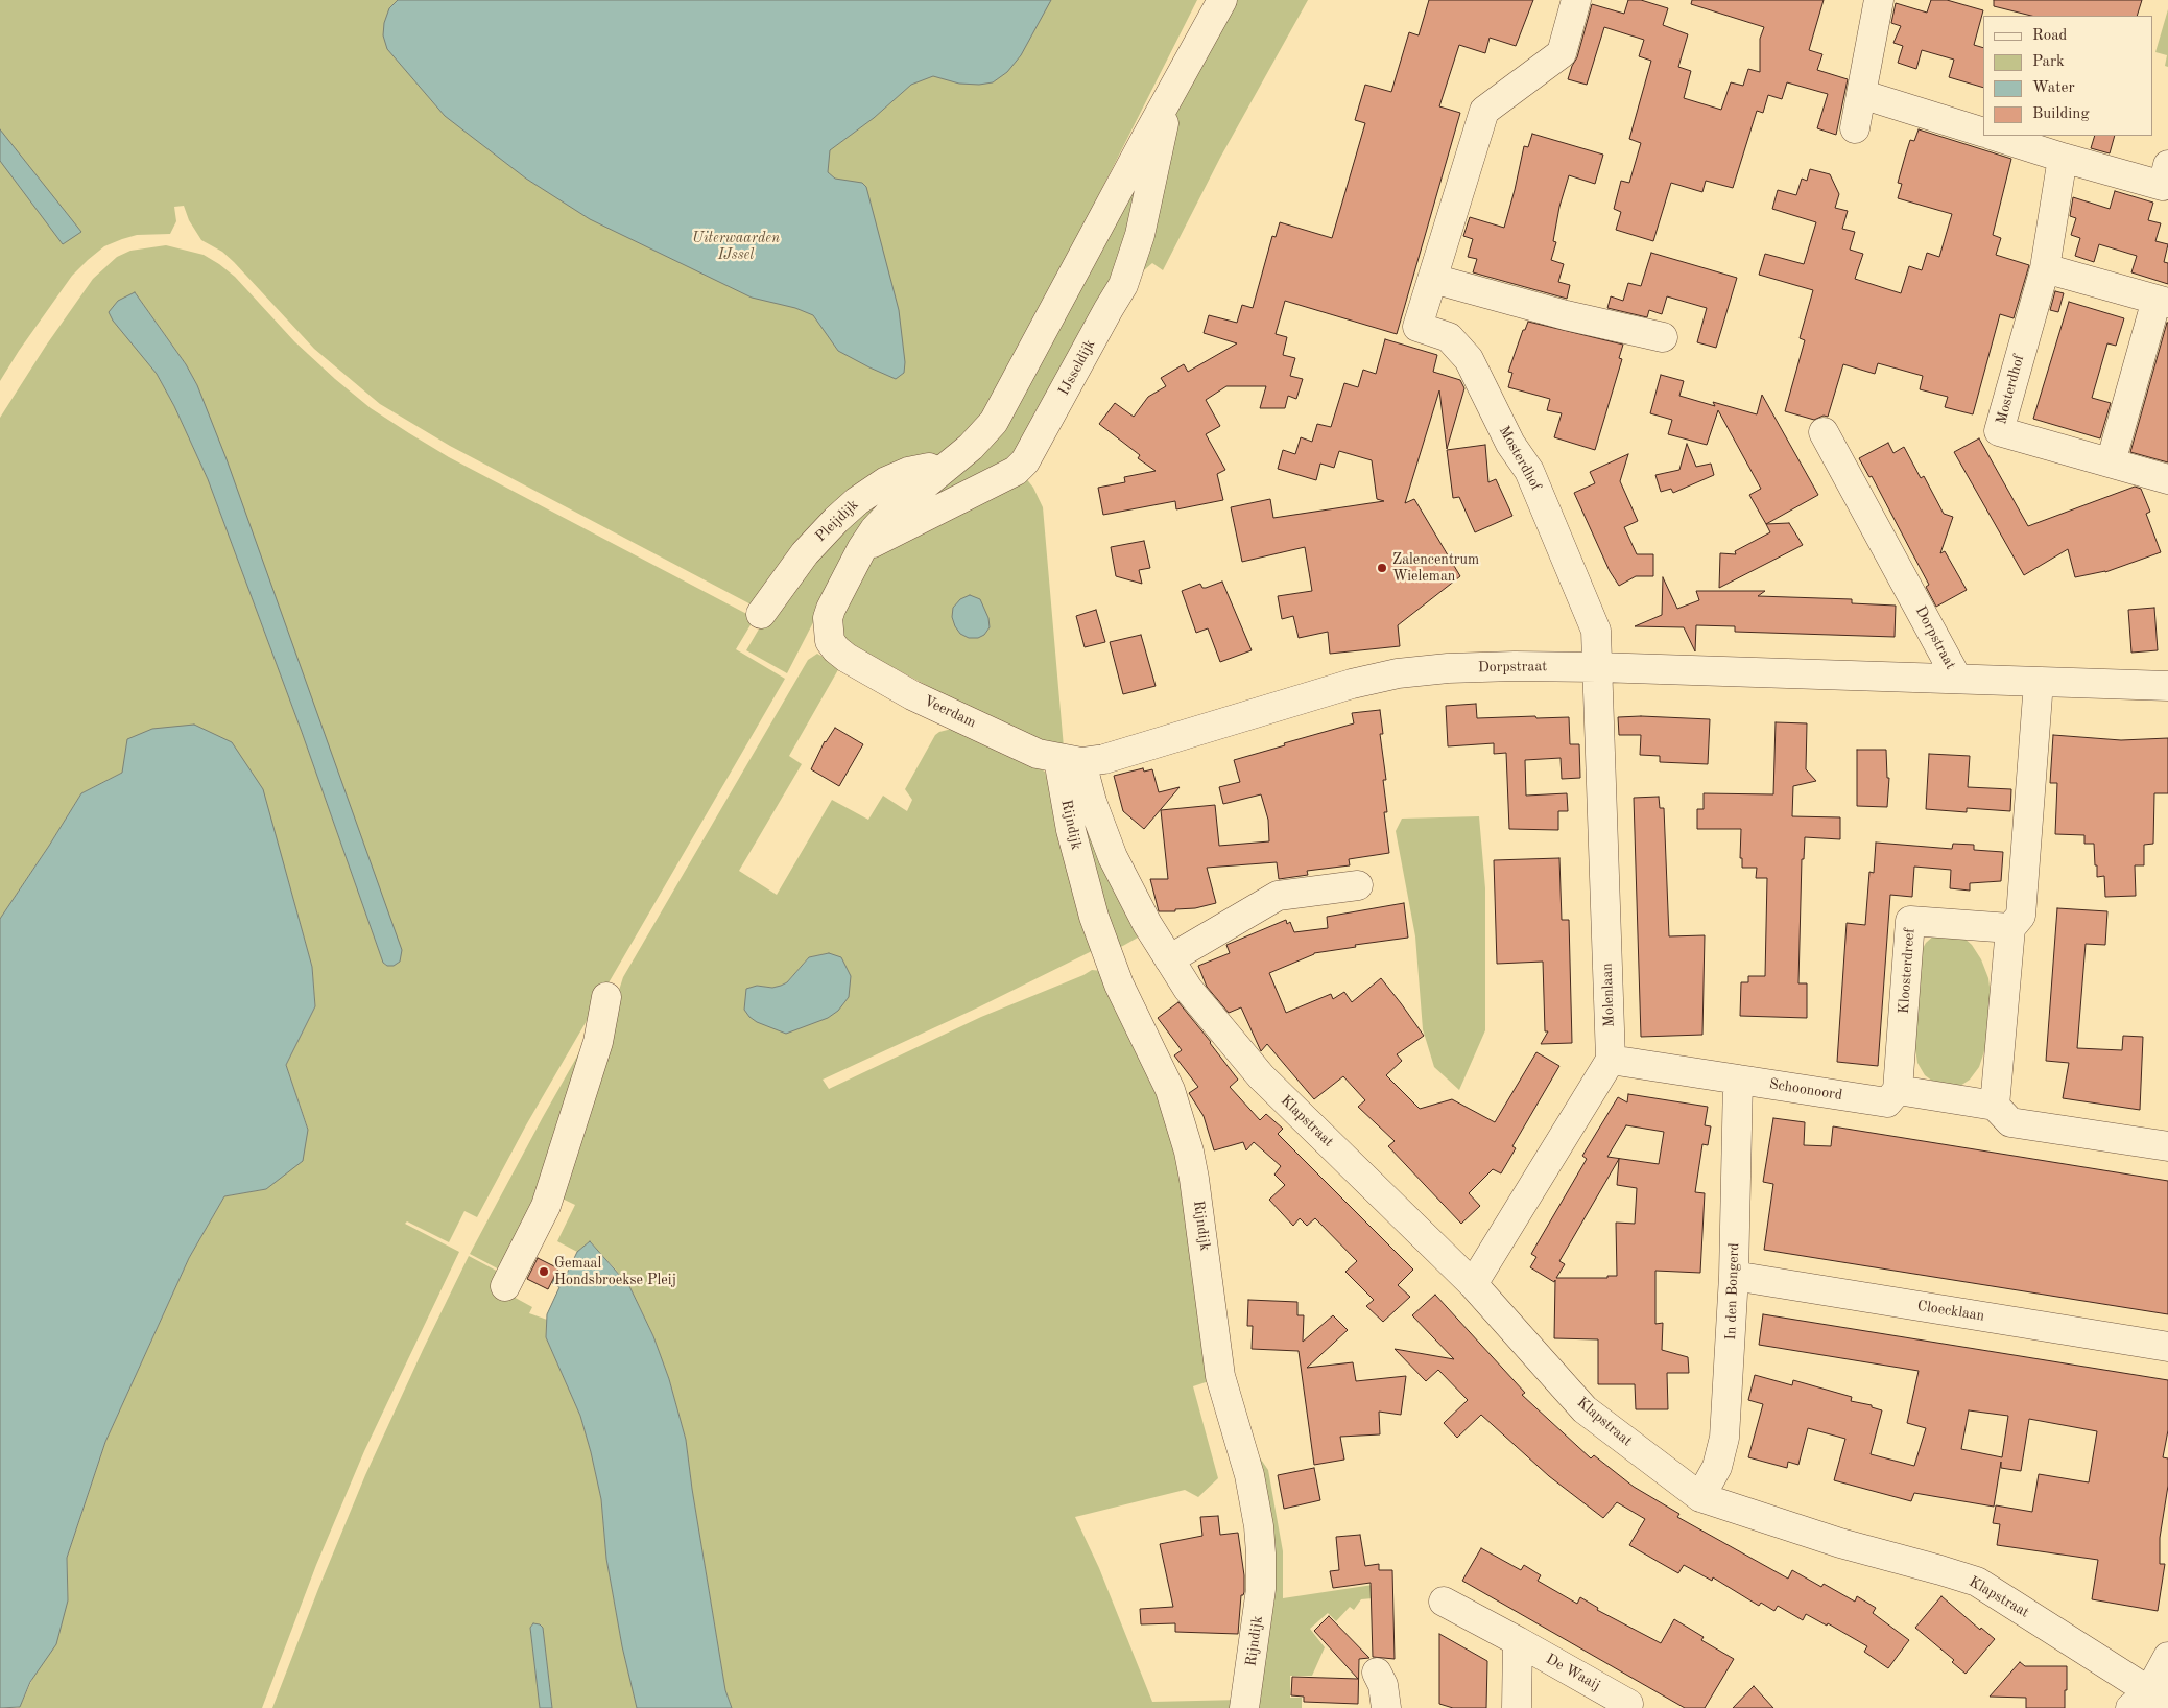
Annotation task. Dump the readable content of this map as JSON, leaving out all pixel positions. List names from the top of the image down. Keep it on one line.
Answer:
{"streets":{"street":["IJsseldijk","Mosterdhof","Pleijdijk","Dorpstraat","Veerdam","Rijndijk","Kloosterdreef","Molenlaan","Schoonoord","Klapstraat","In den Bongerd","Cloecklaan","De Waaij"]},"crossings":[["IJsseldijk","Pleijdijk"],["IJsseldijk","Veerdam"],["Mosterdhof","Dorpstraat"],["Mosterdhof","Molenlaan"],["Dorpstraat","Veerdam"],["Dorpstraat","Rijndijk"],["Dorpstraat","Molenlaan"],["Dorpstraat","Klapstraat"],["Veerdam","Rijndijk"],["Veerdam","Klapstraat"],["Rijndijk","Klapstraat"],["Kloosterdreef","Schoonoord"],["Molenlaan","Schoonoord"],["Schoonoord","In den Bongerd"],["Klapstraat","In den Bongerd"],["In den Bongerd","Cloecklaan"]],"parks":["Uiterwaarden IJssel"],"places":["Zalencentrum Wieleman","Gemaal Hondsbroekse Pleij"],"legend":["Road","Park","Water","Building"]}
